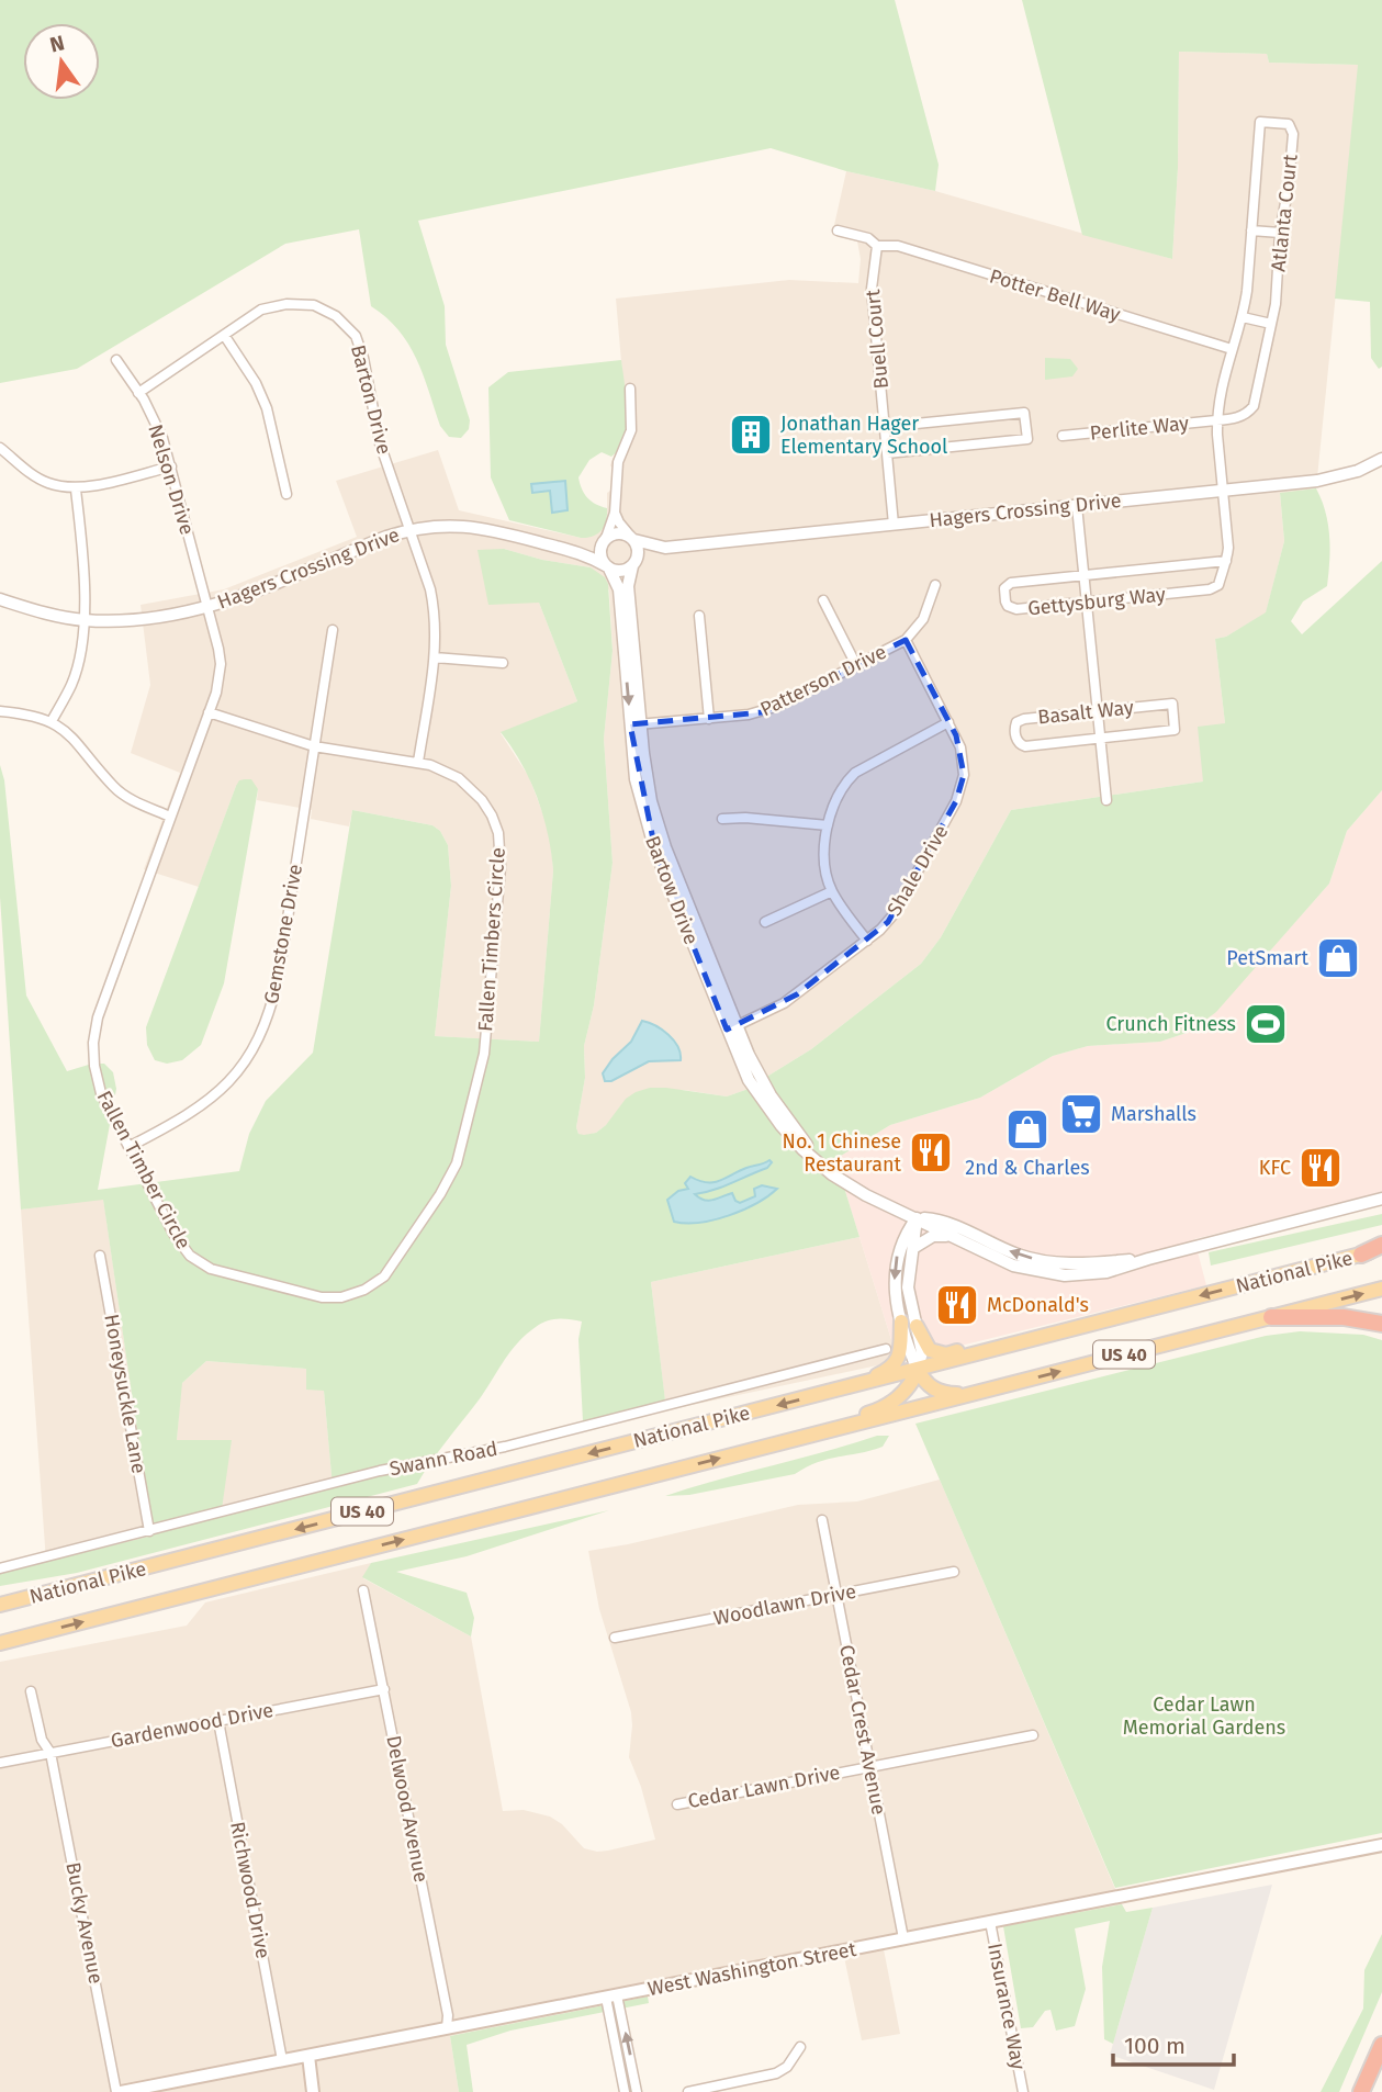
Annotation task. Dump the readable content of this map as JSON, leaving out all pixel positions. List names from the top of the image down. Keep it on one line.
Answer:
{"streets":{"main road":["National Pike","US 40","West Washington Street"],"street":["Atlanta Court","Potter Bell Way","Buell Court","Barton Drive","Perlite Way","Nelson Drive","Hagers Crossing Drive","Gettysburg Way","Patterson Drive","Basalt Way","Shale Drive","Bartow Drive","Gemstone Drive","Fallen Timbers Circle","Fallen Timber Circle","Honeysuckle Lane","Swann Road","Woodlawn Drive","Gardenwood Drive","Cedar Crest Avenue","Cedar Lawn Drive","Delwood Avenue","Richwood Drive","Bucky Avenue","Insurance Way"]},"crossings":[["Atlanta Court","Potter Bell Way"],["Atlanta Court","Perlite Way"],["Atlanta Court","Hagers Crossing Drive"],["Potter Bell Way","Buell Court"],["Buell Court","Hagers Crossing Drive"],["Barton Drive","Nelson Drive"],["Barton Drive","Hagers Crossing Drive"],["Barton Drive","Fallen Timbers Circle"],["Nelson Drive","Hagers Crossing Drive"],["Hagers Crossing Drive","Bartow Drive"],["Patterson Drive","Shale Drive"],["Patterson Drive","Bartow Drive"],["Shale Drive","Bartow Drive"],["Gemstone Drive","Fallen Timbers Circle"],["Gemstone Drive","Fallen Timber Circle"],["Fallen Timbers Circle","Fallen Timber Circle"],["Honeysuckle Lane","Swann Road"],["Woodlawn Drive","Cedar Crest Avenue"],["Gardenwood Drive","Delwood Avenue"],["Gardenwood Drive","Richwood Drive"],["Gardenwood Drive","Bucky Avenue"],["Cedar Crest Avenue","Cedar Lawn Drive"],["Cedar Crest Avenue","West Washington Street"],["Delwood Avenue","West Washington Street"],["Richwood Drive","West Washington Street"],["Bucky Avenue","West Washington Street"],["West Washington Street","Insurance Way"]],"parks":["Cedar Lawn Memorial Gardens"],"places":{"building":["Jonathan Hager Elementary School"],"shop":["PetSmart","2nd & Charles"],"sports":["Crunch Fitness"],"supermarket":["Marshalls"],"restaurant":["No. 1 Chinese Restaurant","KFC","McDonald's"]},"scale_bar":"100 m","north":"top"}
